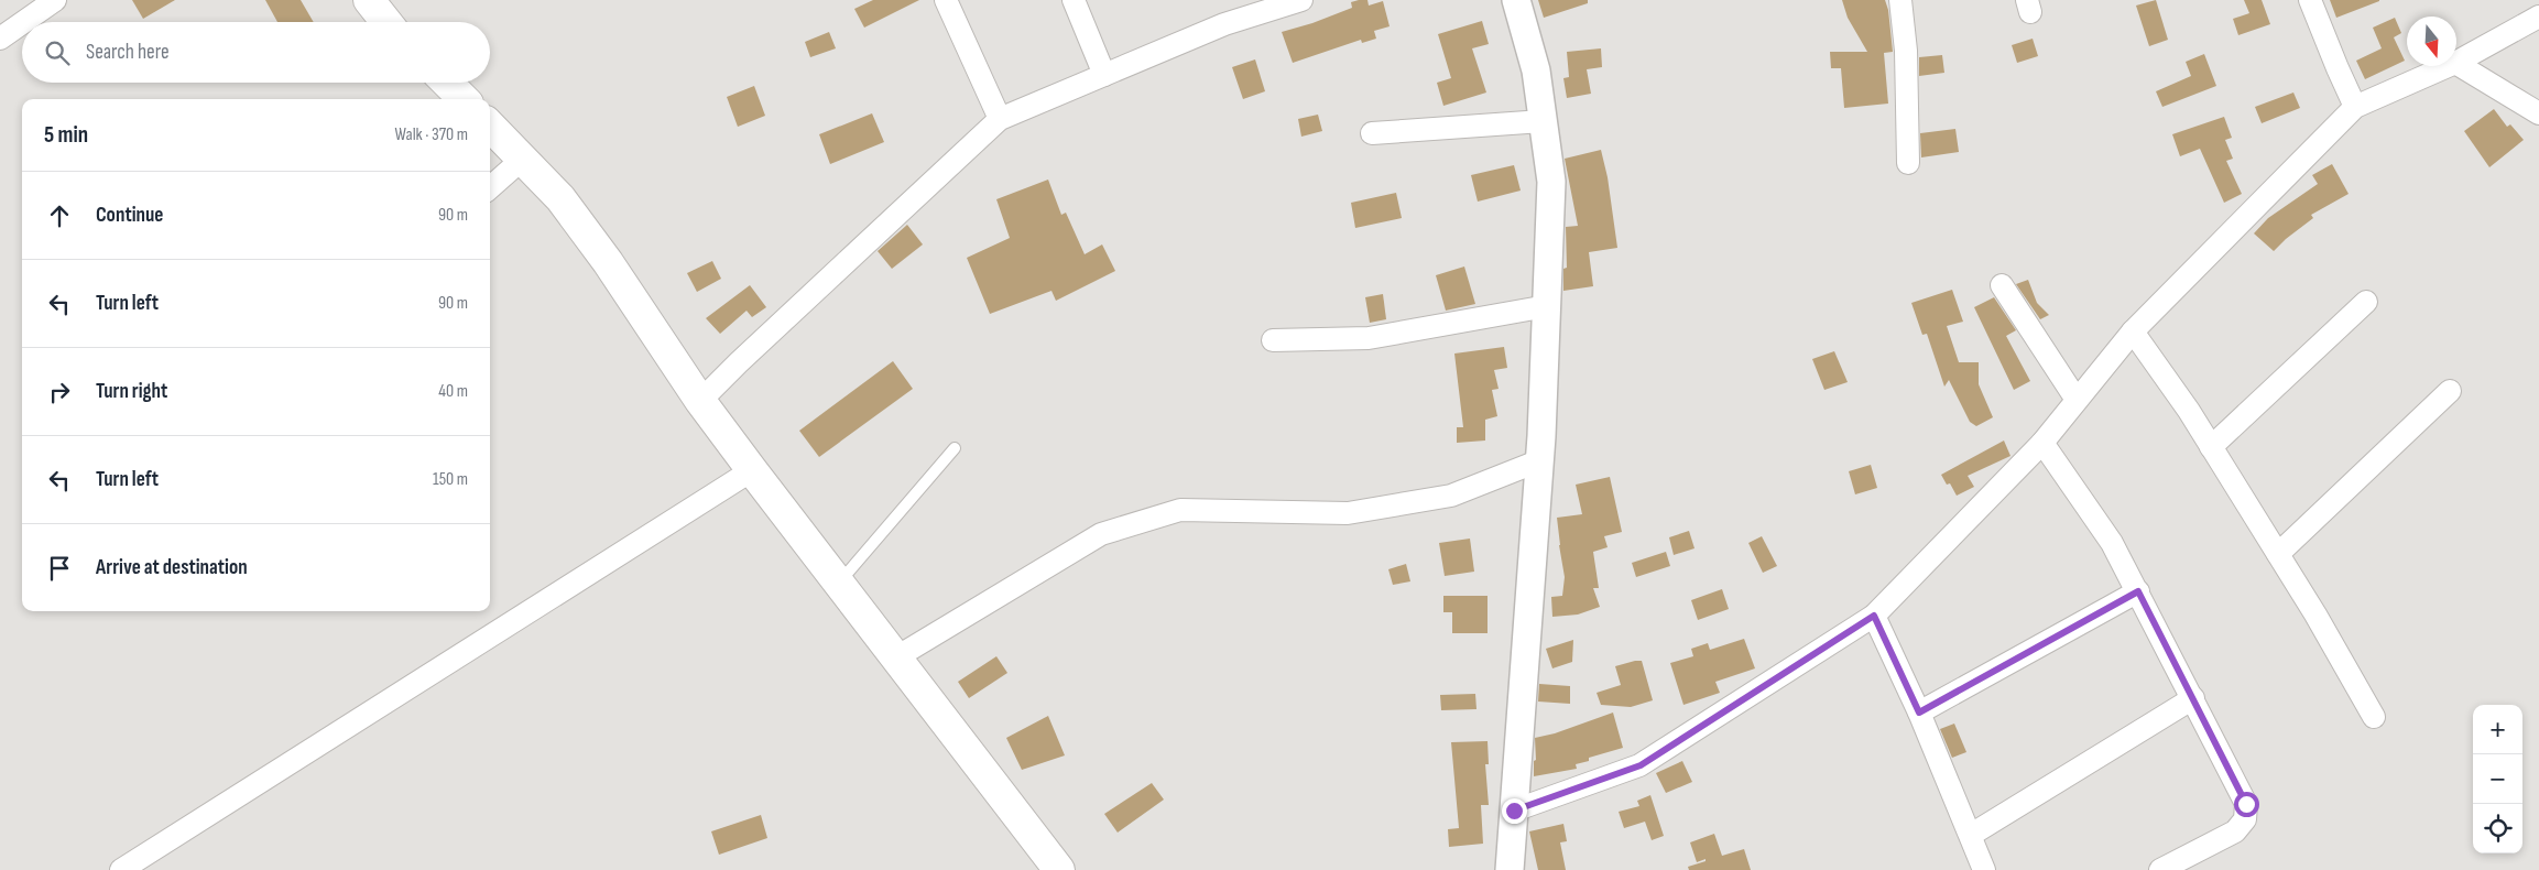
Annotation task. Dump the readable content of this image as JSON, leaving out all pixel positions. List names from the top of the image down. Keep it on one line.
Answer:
{"north":"bottom","page":{"search":"Search here","heading":["5 min","Walk · 370 m"],"list":[["Continue","90 m"],["Turn left","90 m"],["Turn right","40 m"],["Turn left","150 m"],"Arrive at destination"],"map_buttons":["+","−"]}}
